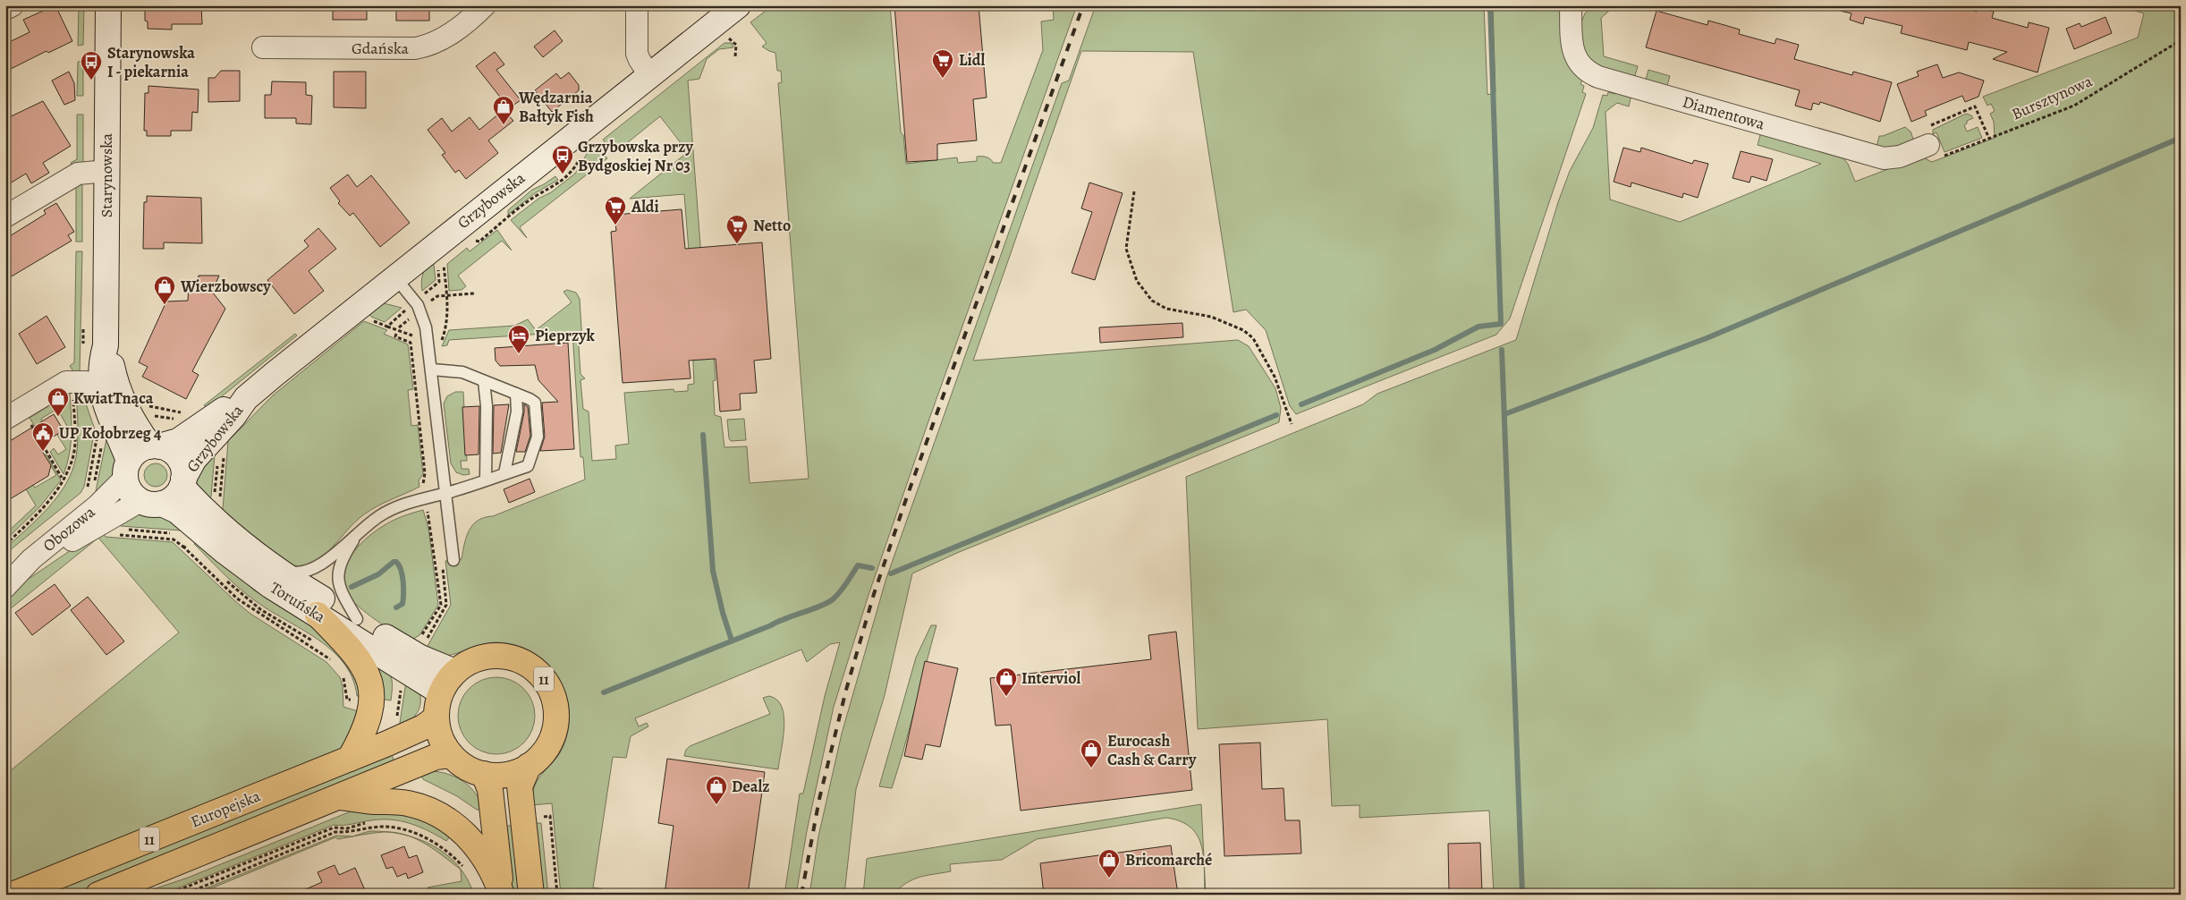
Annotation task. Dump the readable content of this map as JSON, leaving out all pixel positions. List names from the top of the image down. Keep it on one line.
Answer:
{"streets":{"main road":["11","Europejska"],"street":["Gdańska","Diamentowa","Starynowska","Grzybowska","Obozowa","Toruńska"],"path":["Bursztynowa"]},"crossings":[["Bursztynowa","Diamentowa"],["Starynowska","Grzybowska"],["Starynowska","Obozowa"],["Starynowska","Toruńska"],["Grzybowska","Obozowa"],["Grzybowska","Toruńska"],["Obozowa","Toruńska"],["Toruńska","11"],["Toruńska","Europejska"],["11","Europejska"]],"places":{"supermarket":["Lidl","Aldi","Netto"],"bus stop":["Starynowska I - piekarnia","Grzybowska przy Bydgoskiej Nr 03"],"shop":["Wędzarnia Bałtyk Fish","Wierzbowscy","KwiatTnąca","Interviol","Eurocash Cash & Carry","Dealz","Bricomarché"],"hotel":["Pieprzyk"],"public building":["UP Kołobrzeg 4"]}}
